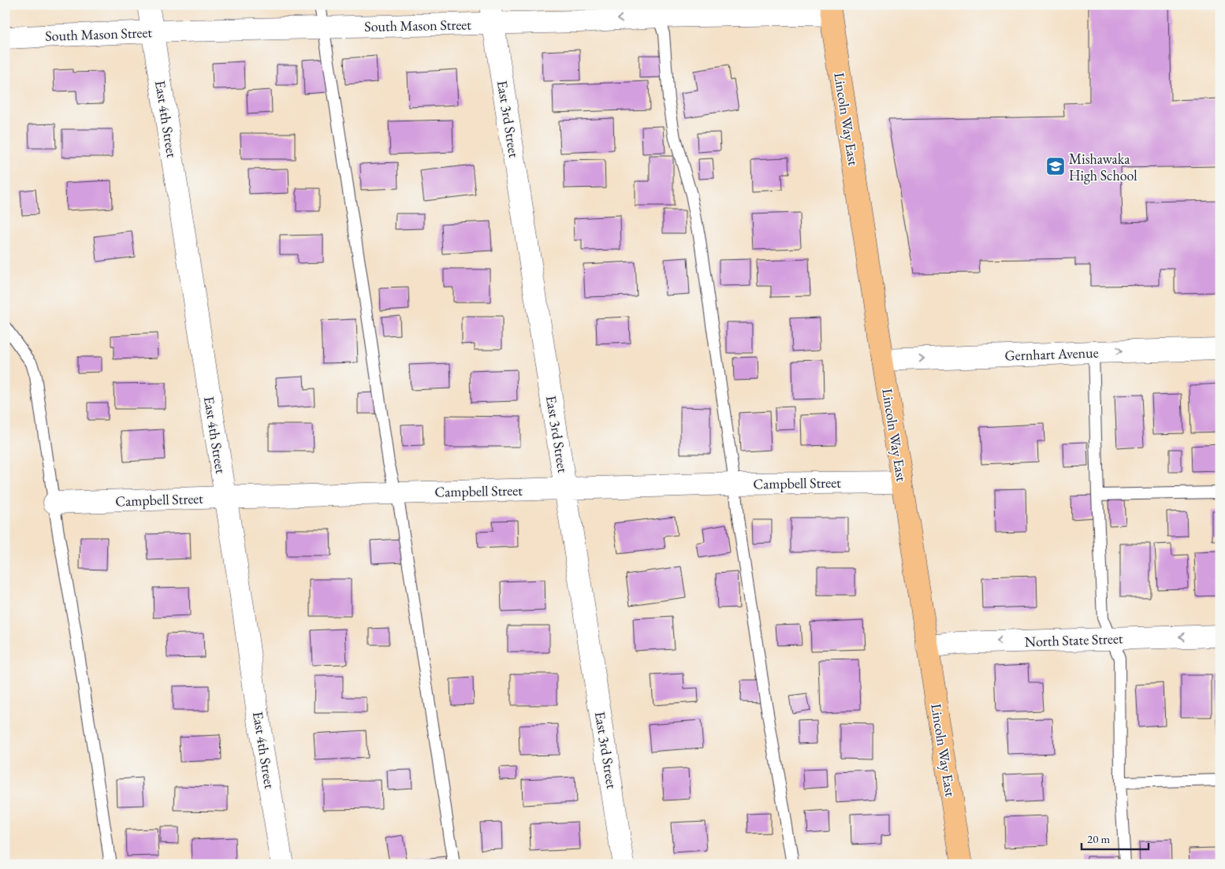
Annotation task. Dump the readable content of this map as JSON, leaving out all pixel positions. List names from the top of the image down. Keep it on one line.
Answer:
{"streets":{"main road":["Lincoln Way East"],"street":["South Mason Street","East 4th Street","East 3rd Street","Gernhart Avenue","Campbell Street","North State Street"]},"crossings":[["South Mason Street","East 4th Street"],["South Mason Street","East 3rd Street"],["South Mason Street","Lincoln Way East"],["East 4th Street","Campbell Street"],["East 3rd Street","Campbell Street"],["Lincoln Way East","Gernhart Avenue"],["Lincoln Way East","Campbell Street"],["Lincoln Way East","North State Street"]],"one_way":["Gernhart Avenue","North State Street"],"places":{"school or university":["Mishawaka High School"]},"scale_bar":"20 m"}
